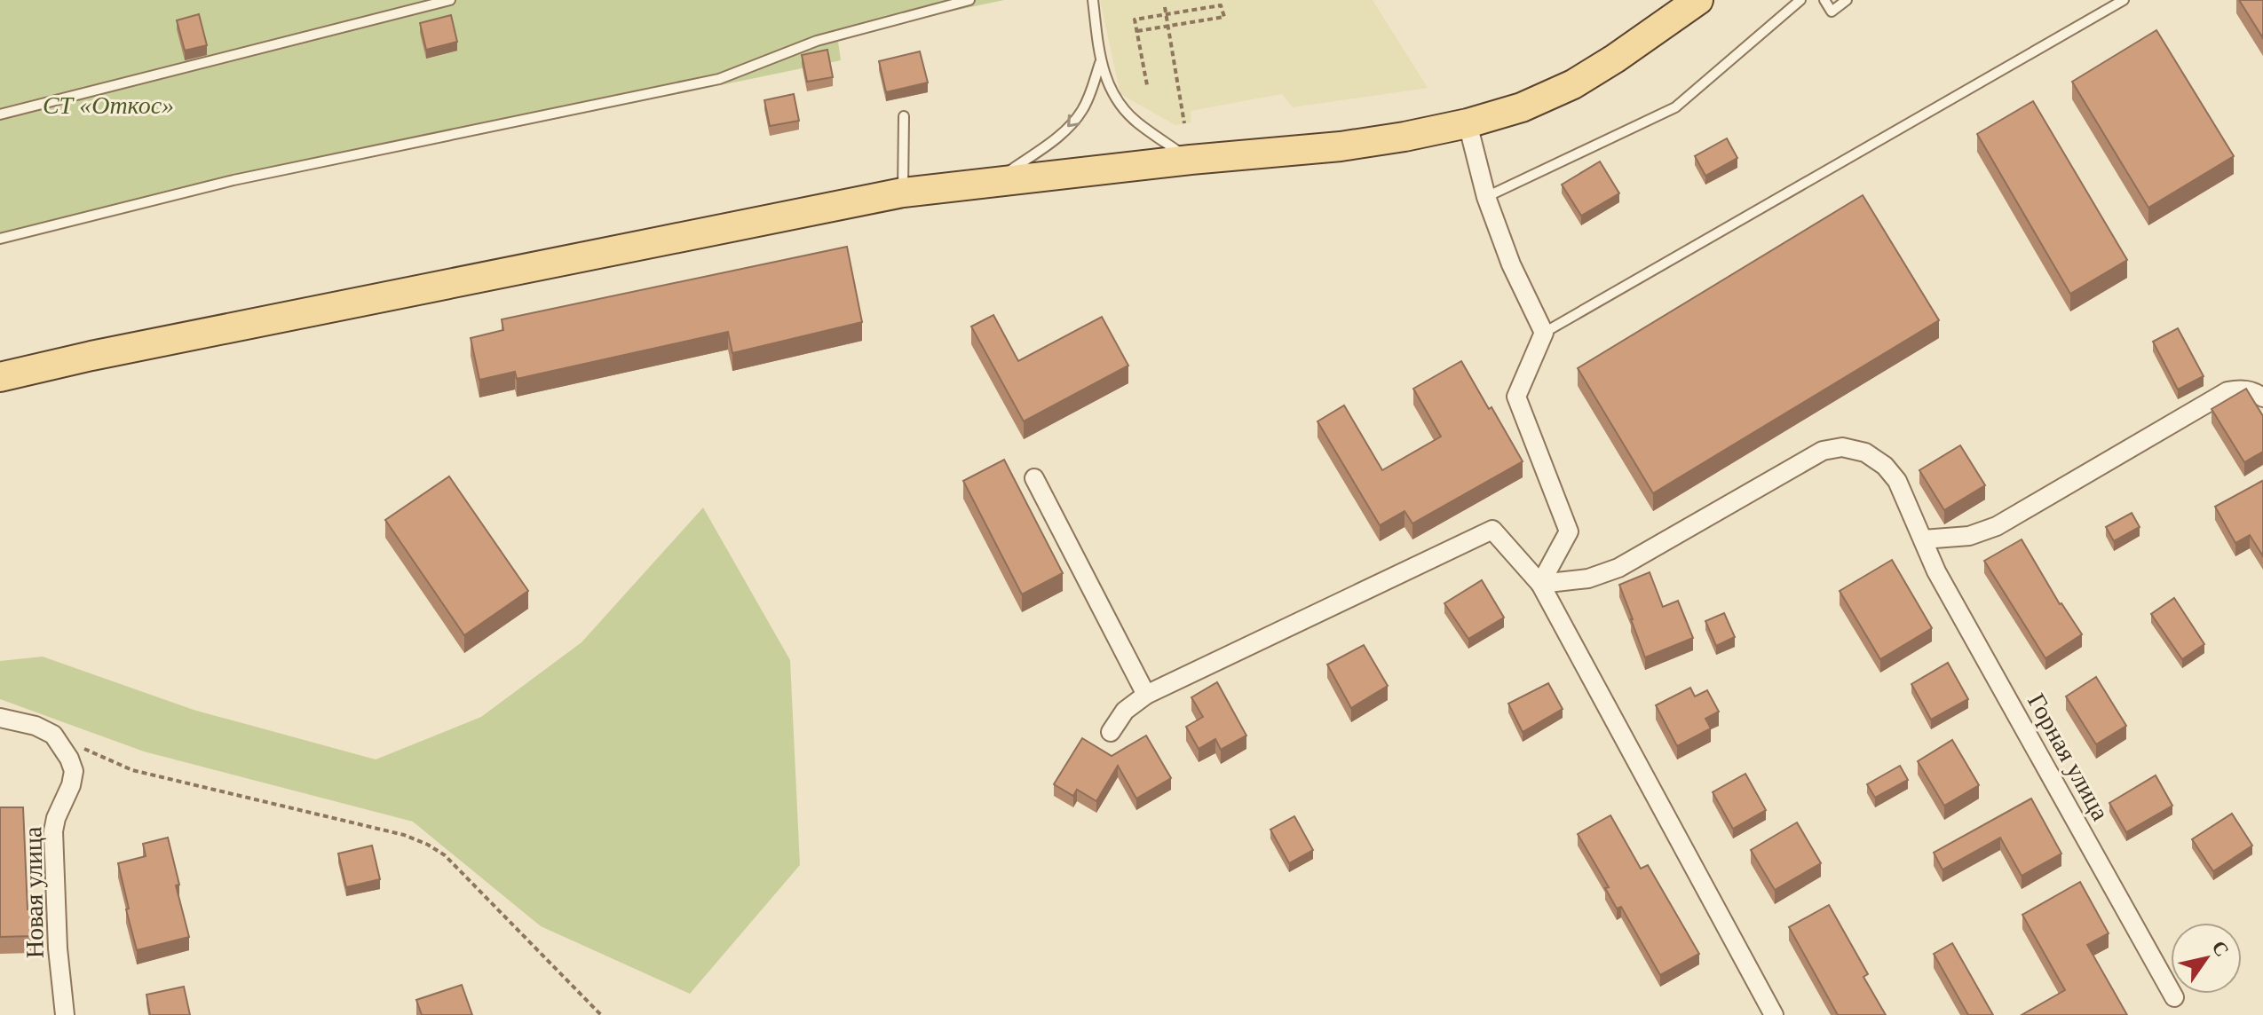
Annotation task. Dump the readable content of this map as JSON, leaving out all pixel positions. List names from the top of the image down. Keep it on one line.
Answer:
{"streets":{"street":["Горная улица","Новая улица"]},"parks":["СТ «Откос»"],"north":"top right"}
